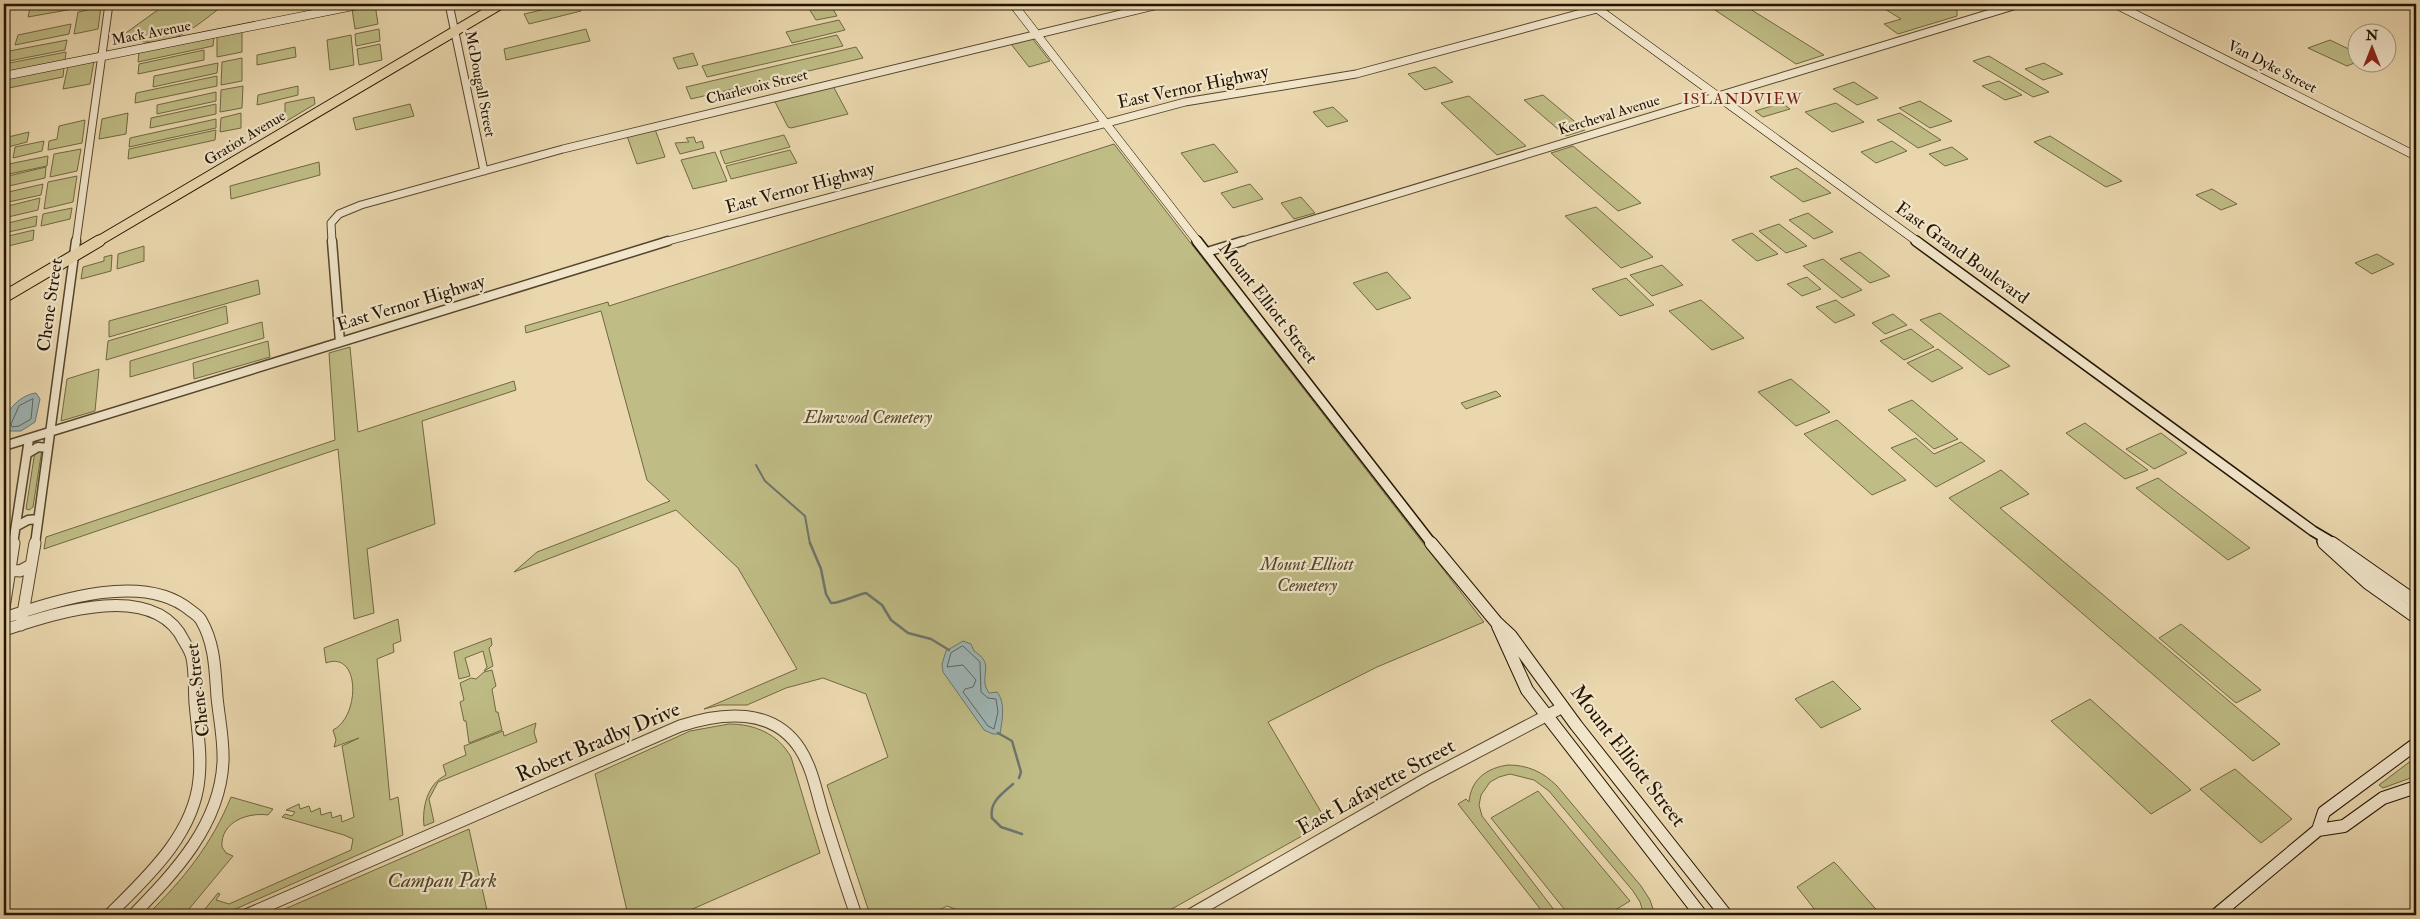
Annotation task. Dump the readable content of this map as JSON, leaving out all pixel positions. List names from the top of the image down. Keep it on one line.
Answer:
{"streets":{"main road":["Mack Avenue","Van Dyke Street","Gratiot Avenue","East Grand Boulevard","Mount Elliott Street"],"street":["McDougall Street","Charlevoix Street","East Vernor Highway","Kercheval Avenue","Chene Street","Robert Bradby Drive","East Lafayette Street"]},"crossings":[["Mack Avenue","Chene Street"],["McDougall Street","Charlevoix Street"],["McDougall Street","Gratiot Avenue"],["Charlevoix Street","East Vernor Highway"],["Charlevoix Street","Mount Elliott Street"],["East Vernor Highway","East Grand Boulevard"],["East Vernor Highway","Mount Elliott Street"],["East Vernor Highway","Chene Street"],["Kercheval Avenue","East Grand Boulevard"],["Kercheval Avenue","Mount Elliott Street"],["Gratiot Avenue","Chene Street"],["Mount Elliott Street","East Lafayette Street"]],"districts":["ISLANDVIEW"],"parks":["Elmwood Cemetery","Mount Elliott Cemetery","Campau Park"],"north":"top"}
